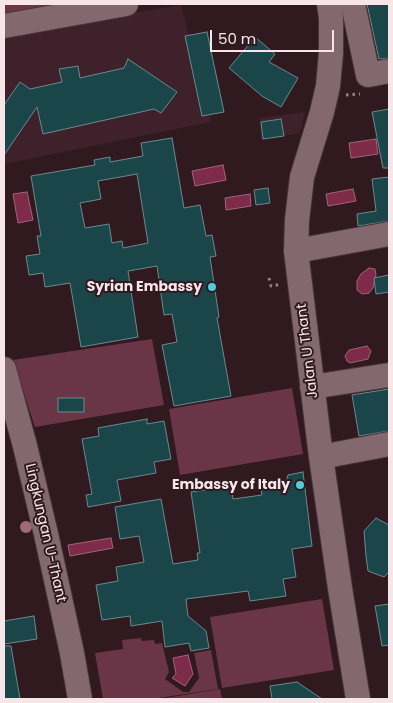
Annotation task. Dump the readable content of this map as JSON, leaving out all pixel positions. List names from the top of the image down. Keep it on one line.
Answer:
{"streets":{"street":["Jalan U Thant","Lingkungan U-Thant"]},"places":["Syrian Embassy","Embassy of Italy"],"scale_bar":"50 m"}
